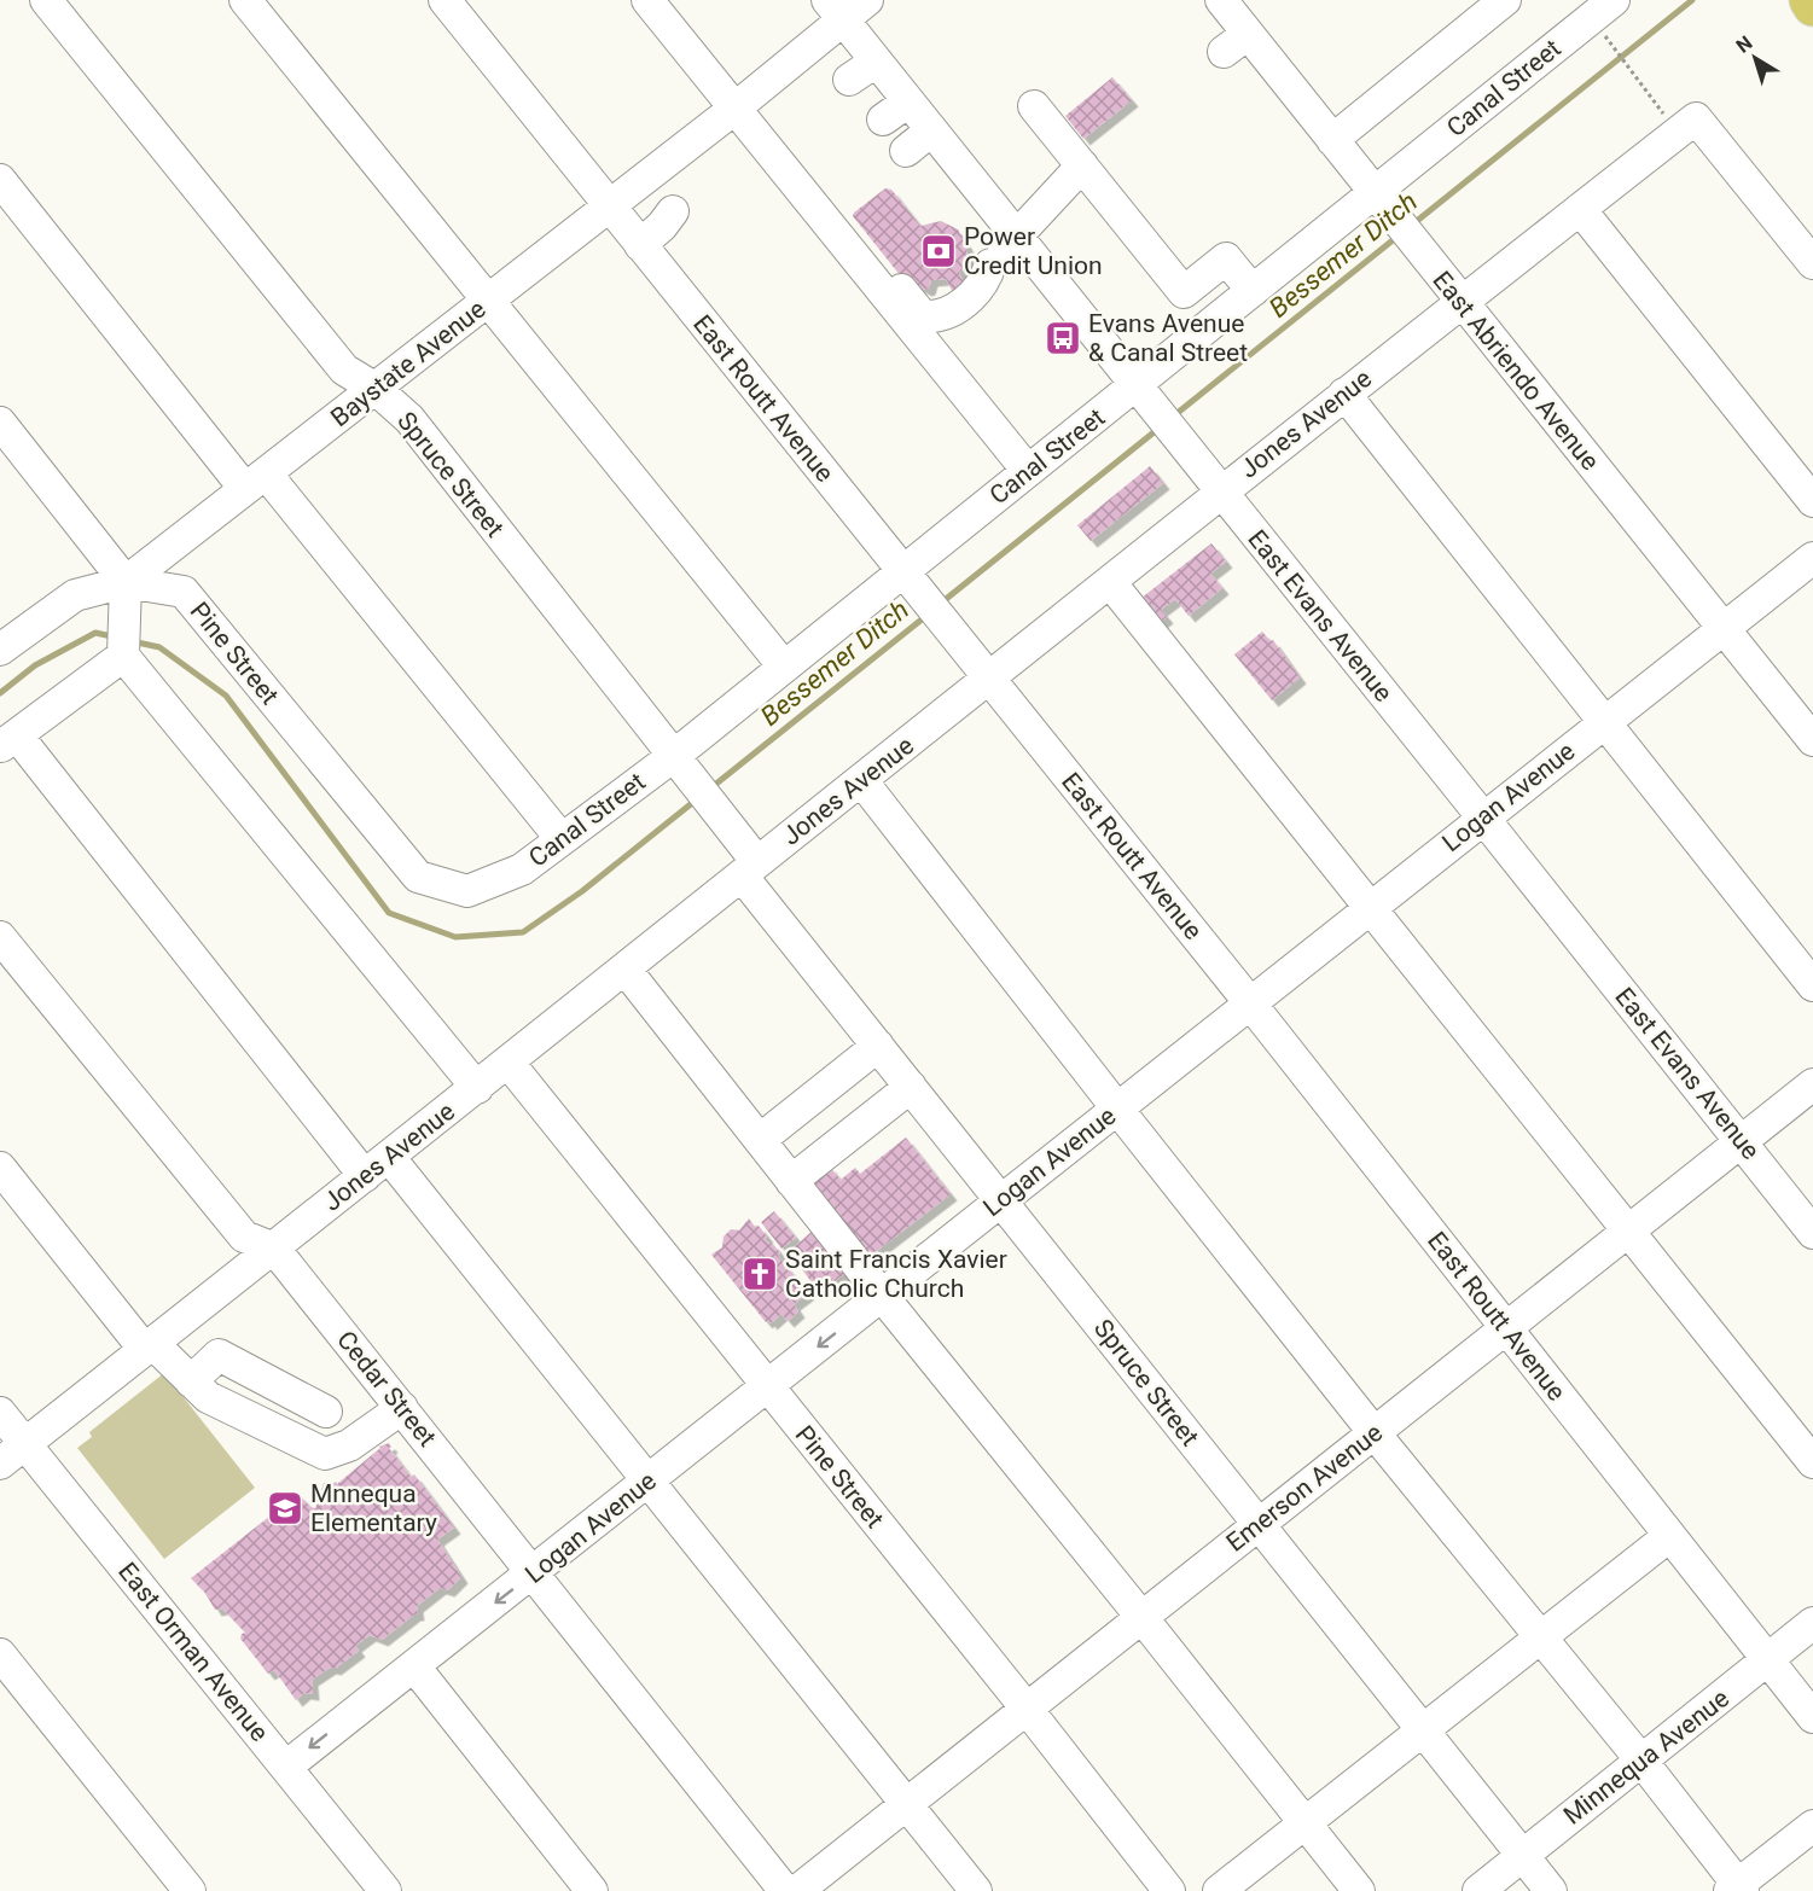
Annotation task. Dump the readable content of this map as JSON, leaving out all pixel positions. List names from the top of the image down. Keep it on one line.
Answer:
{"streets":{"street":["Canal Street","Baystate Avenue","East Abriendo Avenue","East Routt Avenue","Jones Avenue","Spruce Street","East Evans Avenue","Pine Street","Logan Avenue","Cedar Street","Emerson Avenue","East Orman Avenue","Minnequa Avenue"]},"crossings":[["Canal Street","East Abriendo Avenue"],["Canal Street","East Routt Avenue"],["Canal Street","Spruce Street"],["Canal Street","East Evans Avenue"],["Canal Street","Pine Street"],["Baystate Avenue","East Routt Avenue"],["Baystate Avenue","Spruce Street"],["Baystate Avenue","East Evans Avenue"],["Baystate Avenue","Pine Street"],["East Abriendo Avenue","Jones Avenue"],["East Abriendo Avenue","Logan Avenue"],["East Routt Avenue","Jones Avenue"],["East Routt Avenue","Logan Avenue"],["East Routt Avenue","Emerson Avenue"],["East Routt Avenue","Minnequa Avenue"],["Jones Avenue","Spruce Street"],["Jones Avenue","East Evans Avenue"],["Jones Avenue","Pine Street"],["Jones Avenue","Cedar Street"],["Jones Avenue","East Orman Avenue"],["Spruce Street","Logan Avenue"],["Spruce Street","Emerson Avenue"],["Spruce Street","Minnequa Avenue"],["East Evans Avenue","Logan Avenue"],["East Evans Avenue","Emerson Avenue"],["Pine Street","Logan Avenue"],["Pine Street","Emerson Avenue"],["Logan Avenue","Cedar Street"],["Logan Avenue","East Orman Avenue"]],"water":["Bessemer Ditch"],"places":{"bank":["Power Credit Union"],"bus stop":["Evans Avenue & Canal Street"],"church":["Saint Francis Xavier Catholic Church"],"school or university":["Mnnequa Elementary"]},"north":"top left"}
